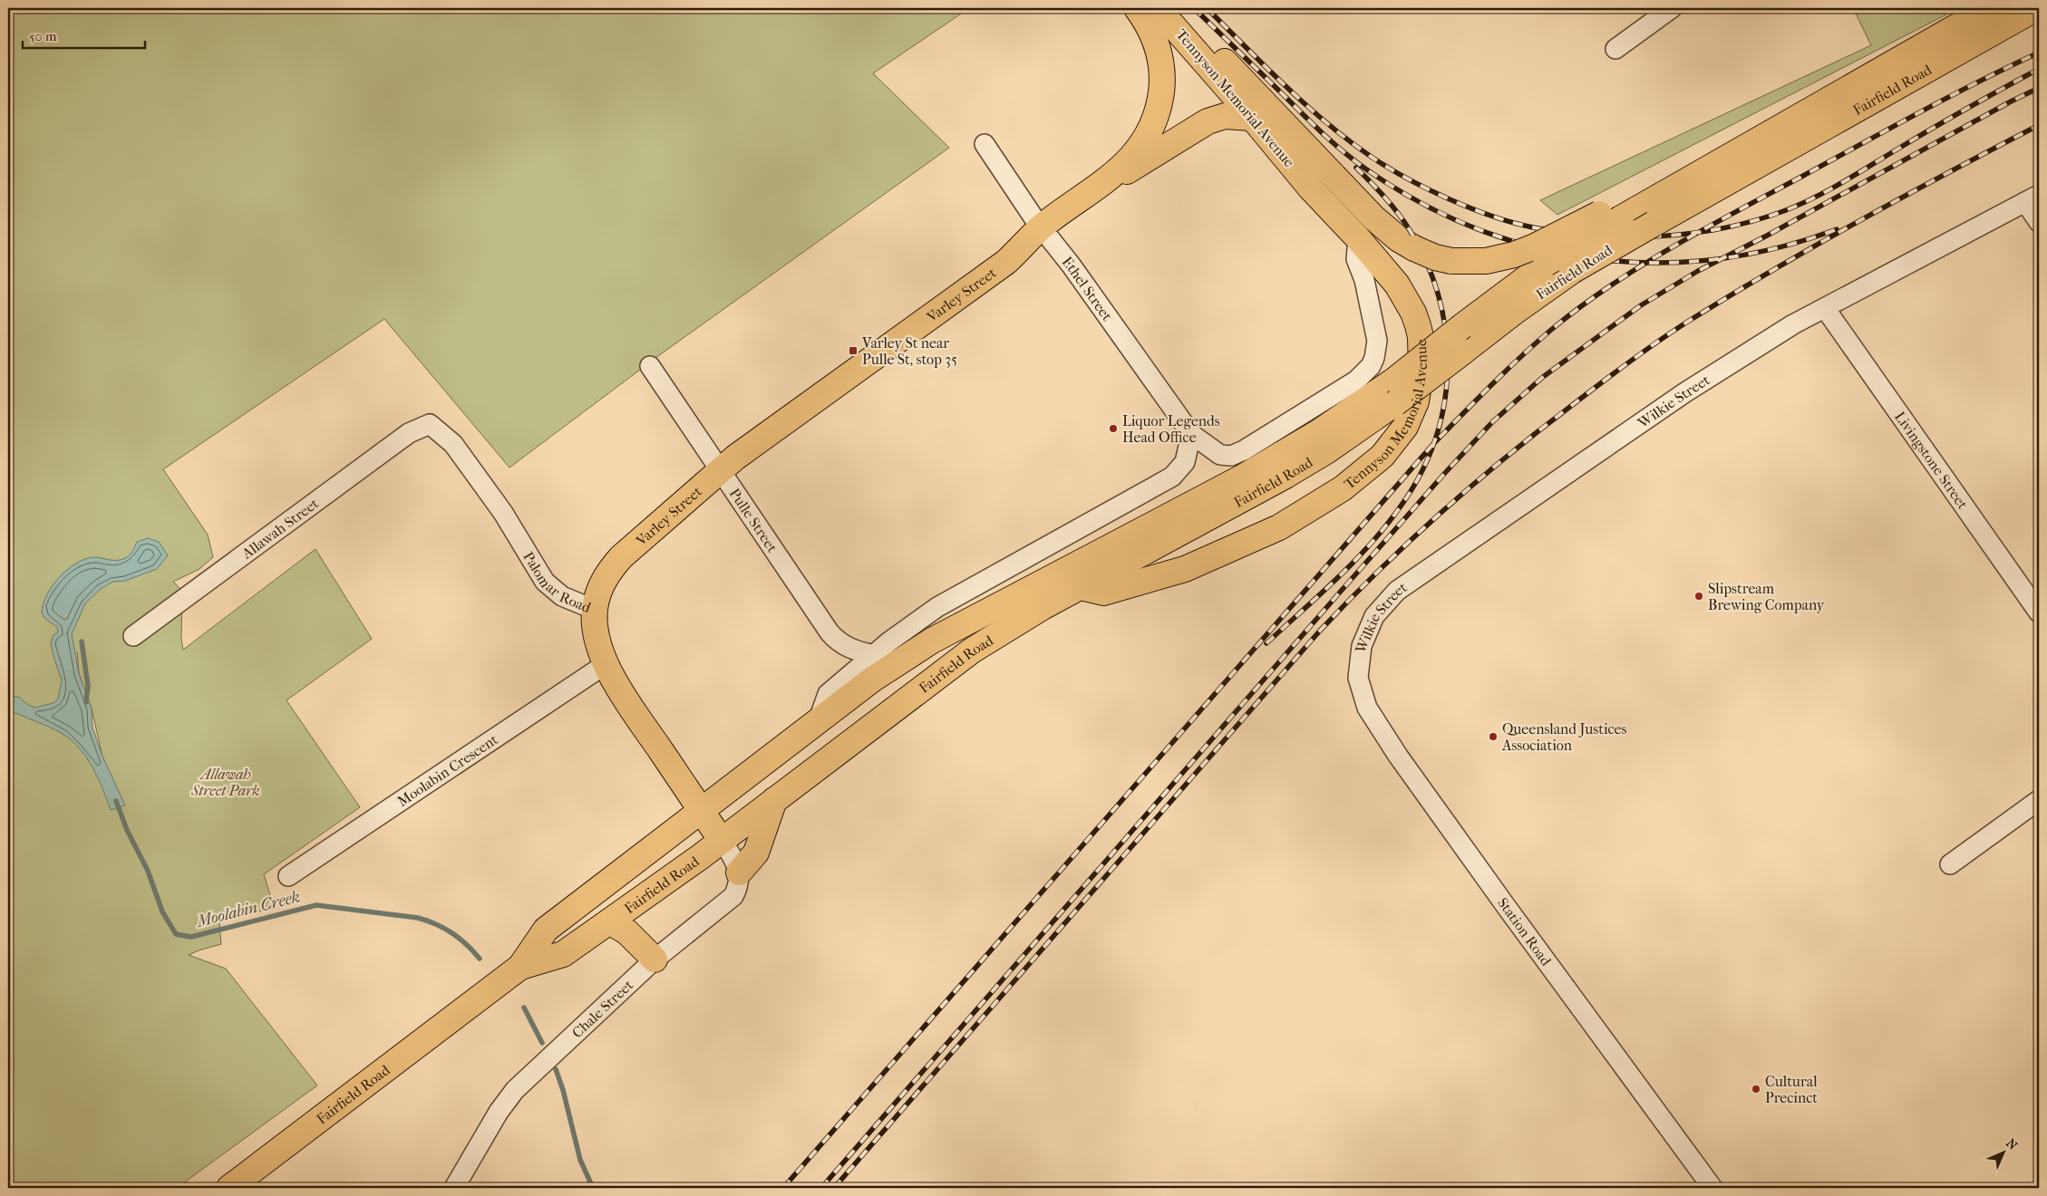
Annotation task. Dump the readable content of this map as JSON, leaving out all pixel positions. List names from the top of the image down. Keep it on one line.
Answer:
{"streets":{"main road":["Fairfield Road","Tennyson Memorial Avenue","Varley Street","Palomar Road"],"street":["Ethel Street","Wilkie Street","Livingstone Street","Pulle Street","Allawah Street","Moolabin Crescent","Station Road","Chale Street"]},"crossings":[["Fairfield Road","Tennyson Memorial Avenue"],["Fairfield Road","Palomar Road"],["Ethel Street","Varley Street"],["Varley Street","Pulle Street"],["Varley Street","Palomar Road"],["Wilkie Street","Livingstone Street"],["Wilkie Street","Station Road"],["Allawah Street","Palomar Road"],["Palomar Road","Moolabin Crescent"]],"water":["Moolabin Creek"],"parks":["Allawah Street Park"],"places":{"transit":["Varley St near Pulle St, stop 35"],"other":["Liquor Legends Head Office","Slipstream Brewing Company","Queensland Justices Association","Cultural Precinct"]},"scale_bar":"50 m","north":"top right"}
